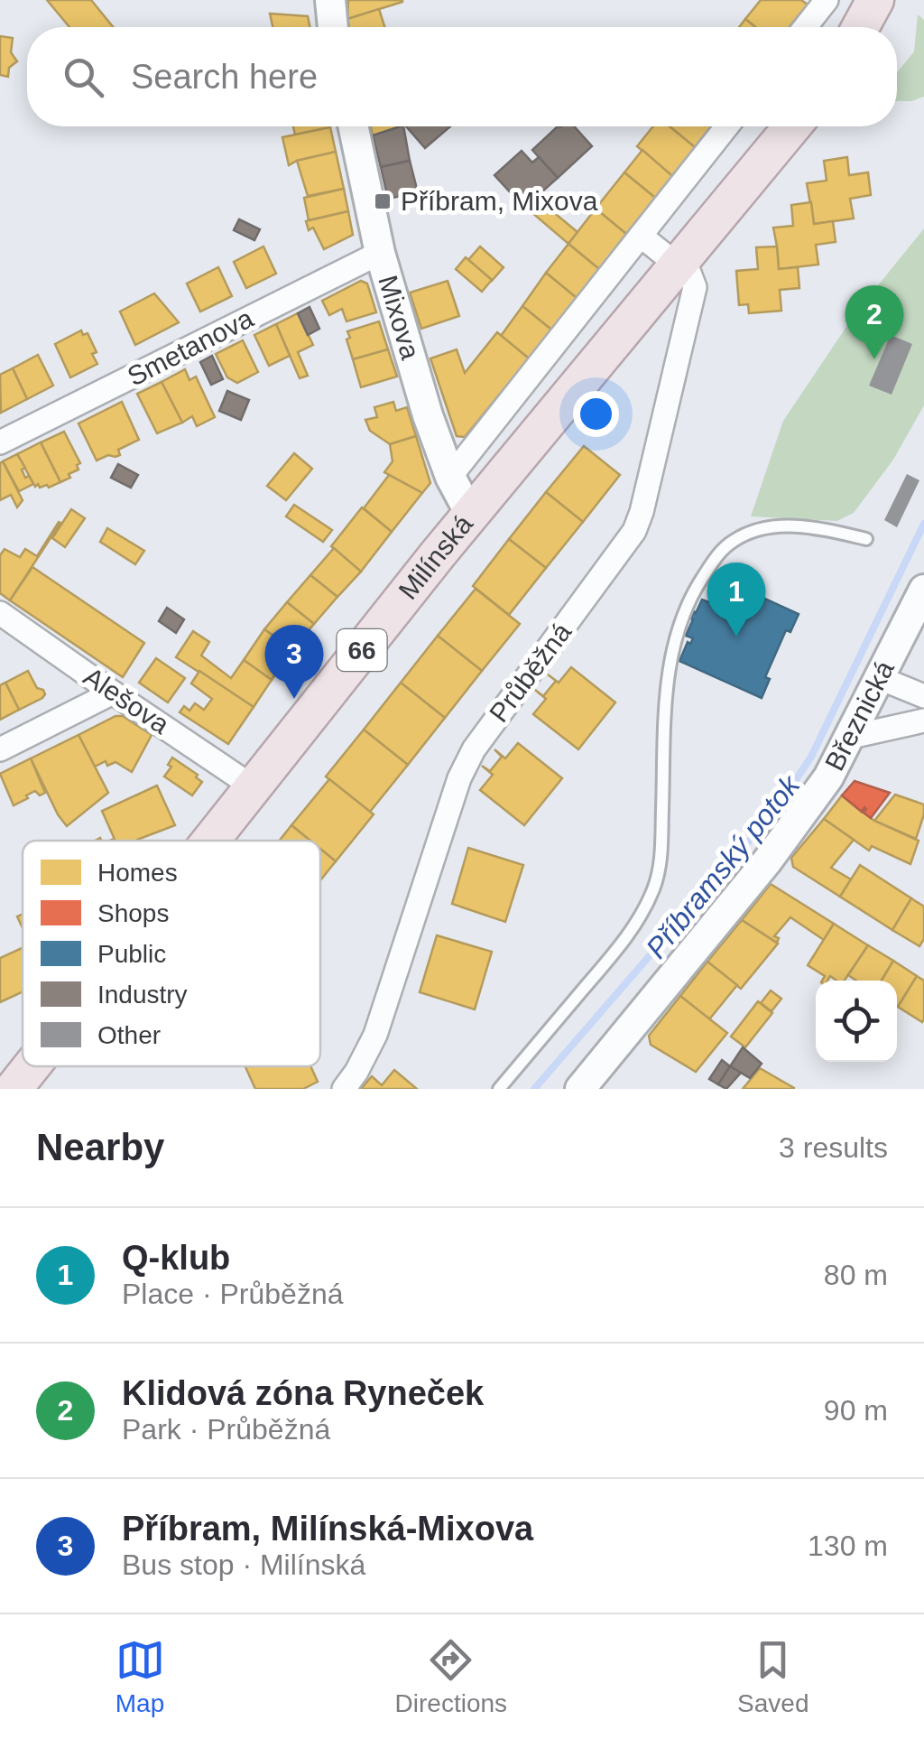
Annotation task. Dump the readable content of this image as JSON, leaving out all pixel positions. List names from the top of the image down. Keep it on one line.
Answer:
{"streets":{"main road":["Milínská","66"],"street":["Mixova","Smetanova","Průběžná","Alešova","Březnická"]},"crossings":[["Mixova","Smetanova"],["Mixova","Milínská"],["Milínská","Průběžná"],["Milínská","Alešova"]],"water":["Příbramský potok"],"places":{"transit":["Příbram, Mixova"]},"legend":["Homes","Shops","Public","Industry","Other"],"page":{"search":"Search here","pins":["2","1","3"],"heading":["Nearby","3 results"],"list":[{"mark":"1","name":"Q-klub","note":"Place · Průběžná","value":"80 m"},{"mark":"2","name":"Klidová zóna Ryneček","note":"Park · Průběžná","value":"90 m"},{"mark":"3","name":"Příbram, Milínská-Mixova","note":"Bus stop · Milínská","value":"130 m"}],"nav":["Map","Directions","Saved"]}}
